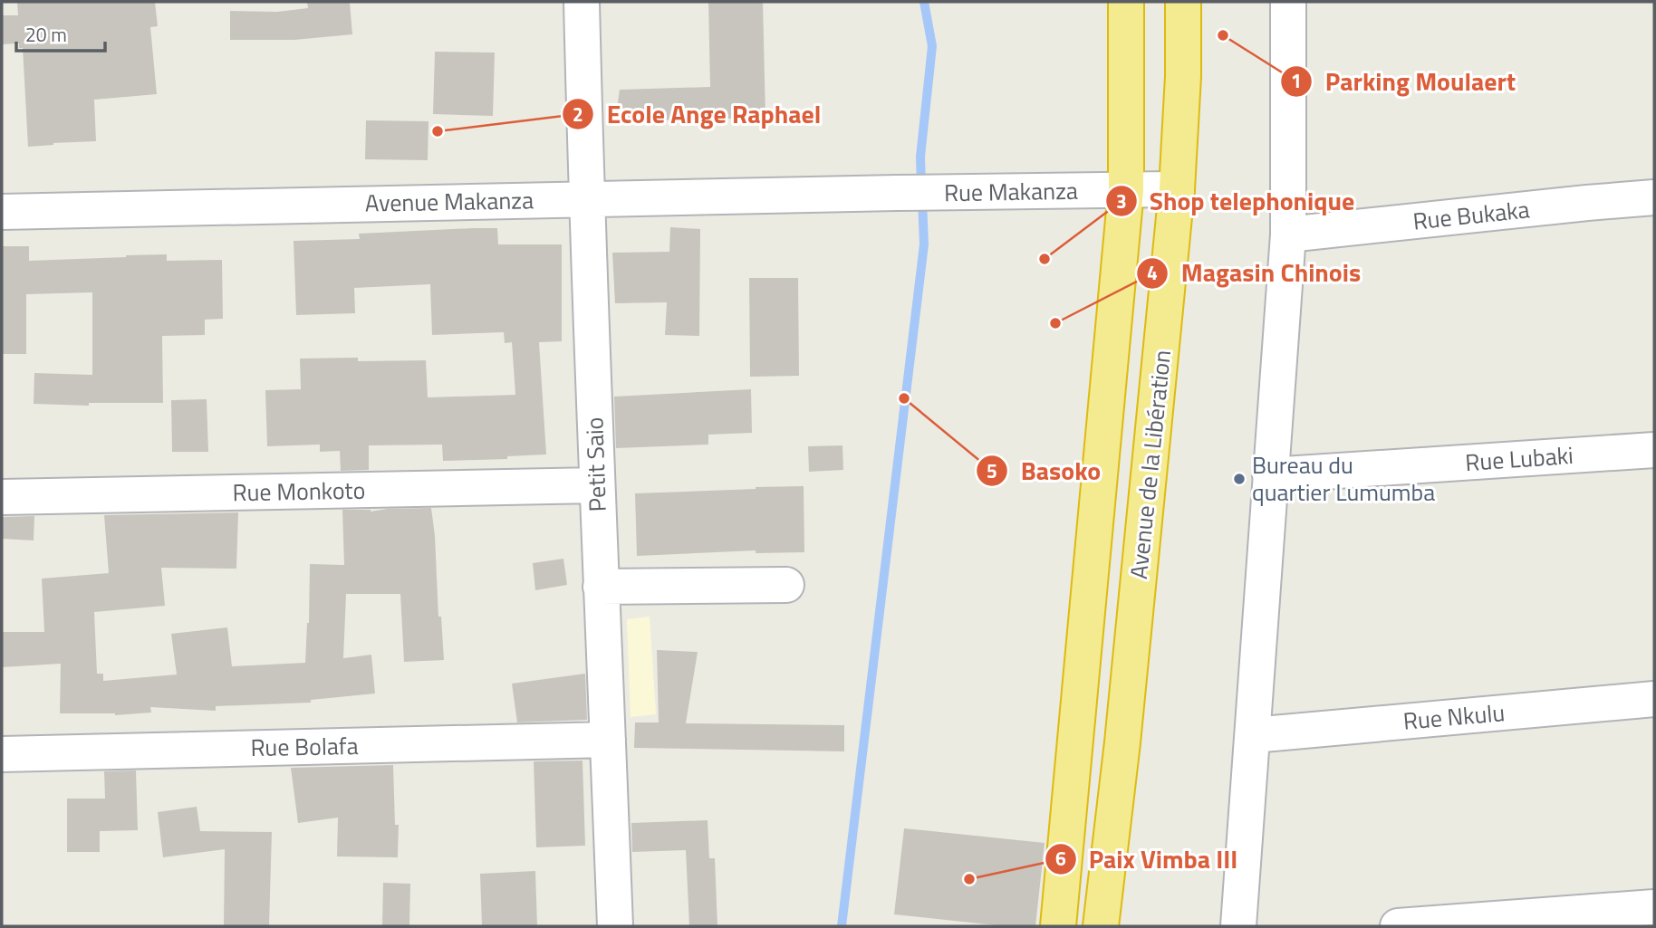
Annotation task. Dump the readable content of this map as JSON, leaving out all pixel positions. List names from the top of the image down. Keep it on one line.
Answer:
{"streets":{"highway":["Avenue de la Libération"],"street":["Rue Makanza","Avenue Makanza","Rue Bukaka","Rue Lubaki","Petit Saio","Rue Monkoto","Rue Nkulu","Rue Bolafa"]},"crossings":[["Rue Makanza","Avenue Makanza"],["Rue Makanza","Avenue de la Libération"],["Avenue Makanza","Petit Saio"],["Petit Saio","Rue Monkoto"],["Petit Saio","Rue Bolafa"]],"places":["Parking Moulaert","Ecole Ange Raphael","Shop telephonique","Magasin Chinois","Basoko","Bureau du quartier Lumumba","Paix Vimba III"],"scale_bar":"20 m"}
